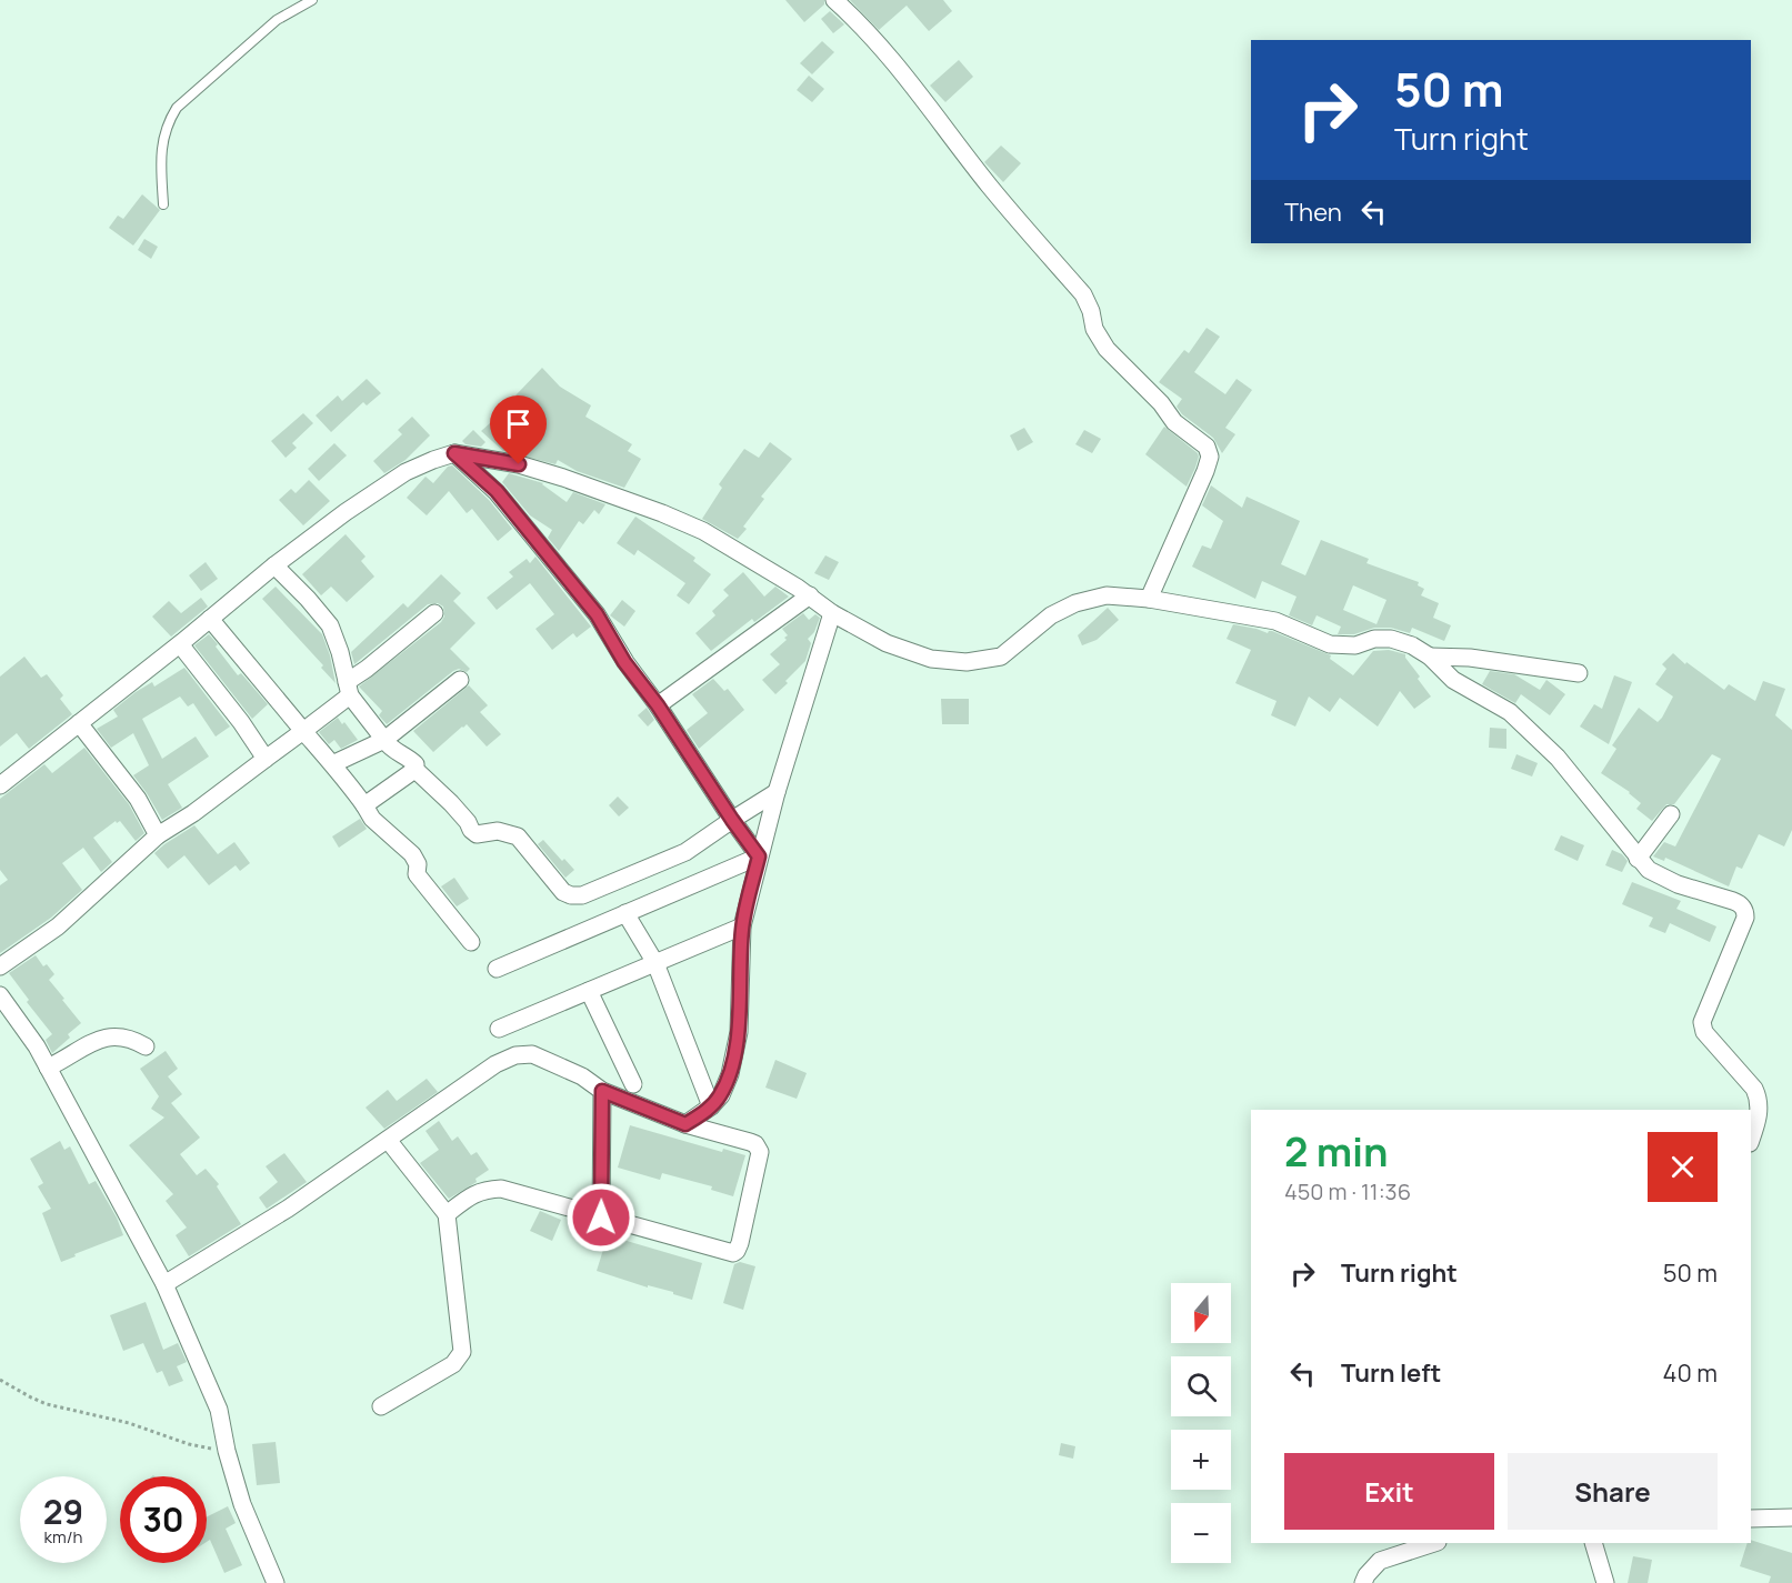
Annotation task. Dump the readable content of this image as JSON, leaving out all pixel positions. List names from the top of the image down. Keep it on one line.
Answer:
{"north":"bottom","page":{"turn":["50 m","Turn right"],"then":"Then","heading":["2 min","450 m · 11:36"],"list":[{"name":"Turn right","value":"50 m"},{"name":"Turn left","value":"40 m"}],"map_buttons":["+","−"],"buttons":["Exit","Share"],"speed":"29 km/h","limit":"30"}}
